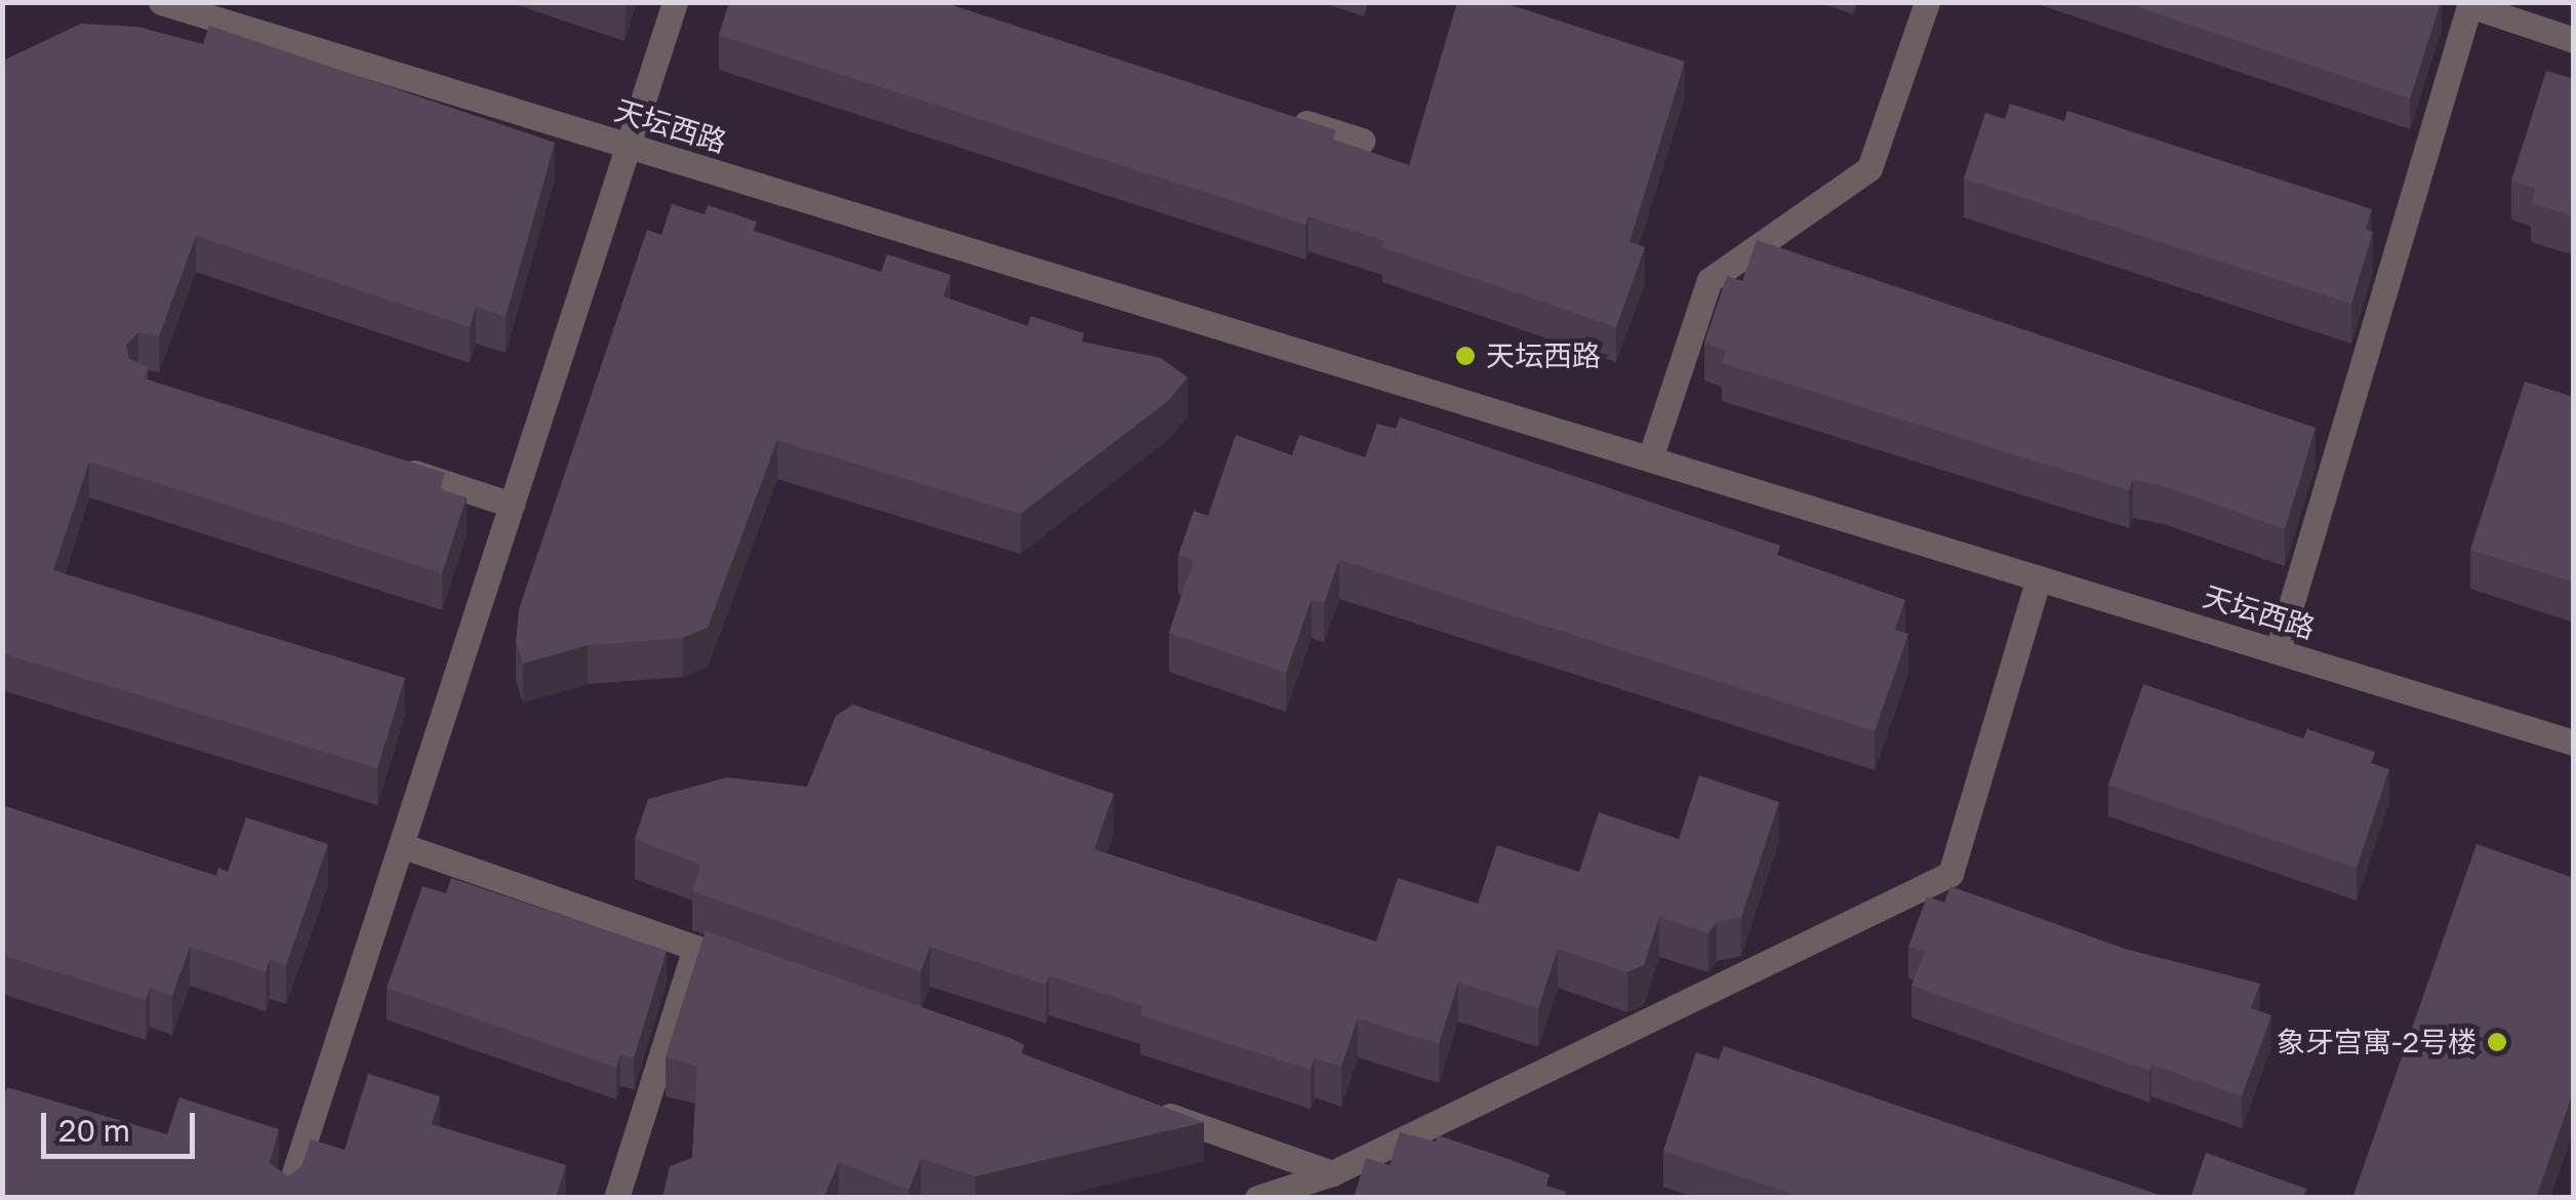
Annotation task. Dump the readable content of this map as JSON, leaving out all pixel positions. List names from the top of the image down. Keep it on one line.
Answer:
{"streets":{"street":["天坛西路"]},"places":["天坛西路","象牙宫寓-2号楼"],"scale_bar":"20 m"}
